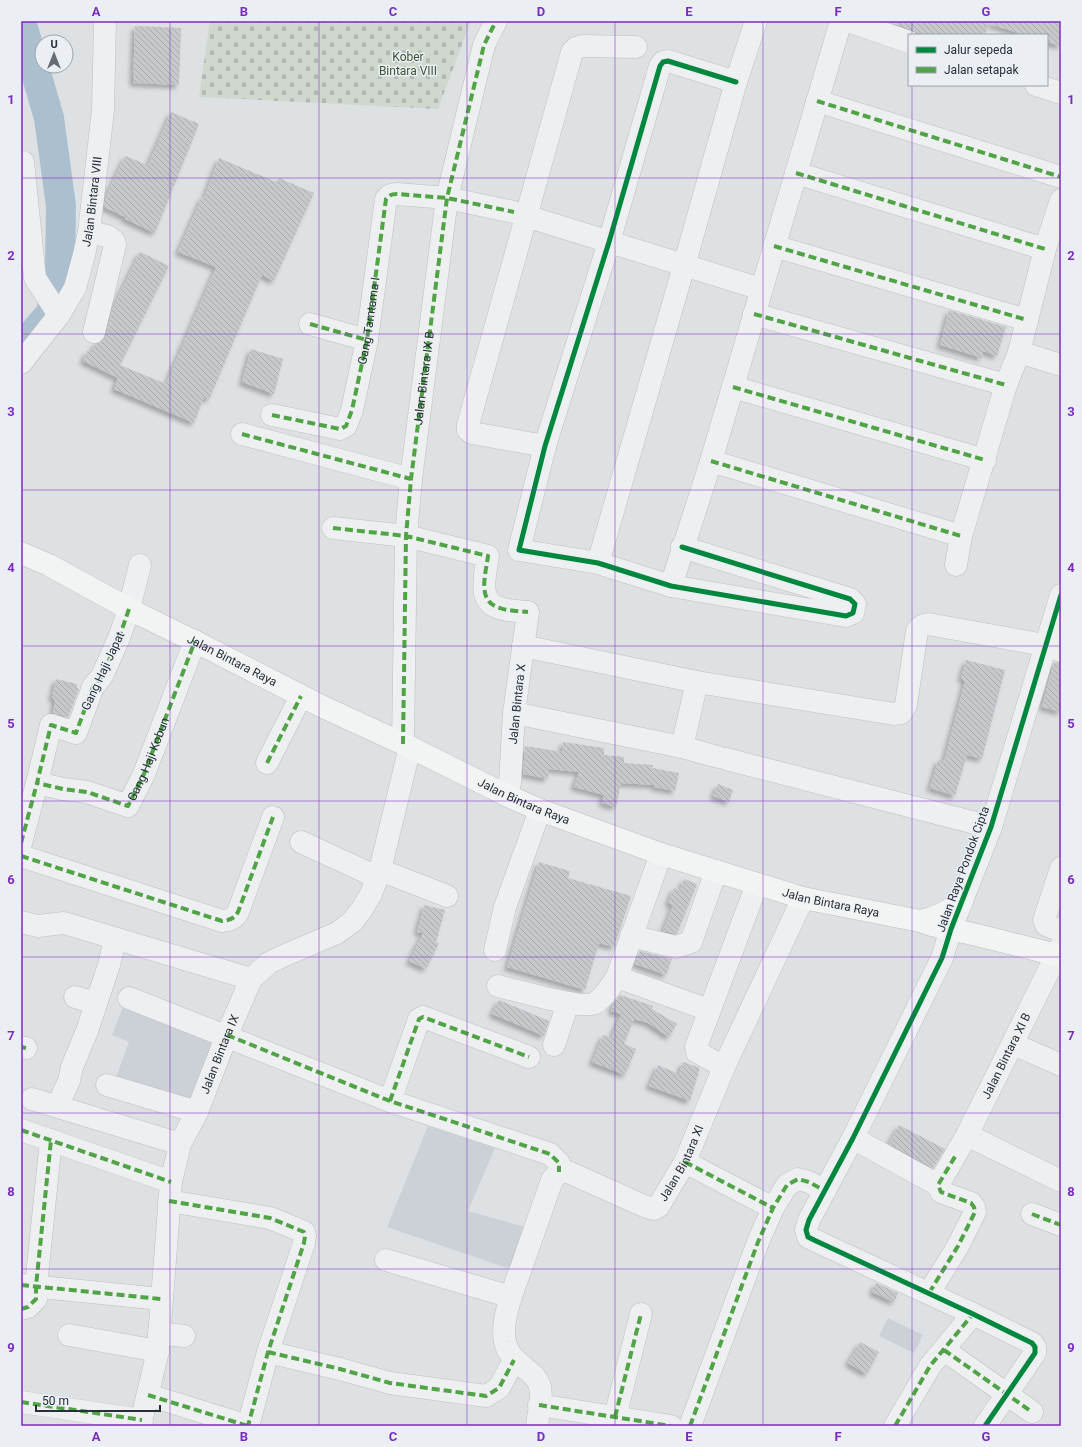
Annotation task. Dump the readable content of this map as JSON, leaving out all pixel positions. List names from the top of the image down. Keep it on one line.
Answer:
{"streets":{"main road":["Jalan Bintara Raya"],"street":["Jalan Bintara VIII","Gang Tamtama I","Jalan Bintara IX B","Gang Haji Japat","Jalan Bintara X","Gang Haji Kobun","Jalan Raya Pondok Cipta","Jalan Bintara IX","Jalan Bintara XI B","Jalan Bintara XI"]},"crossings":[["Gang Tamtama I","Jalan Bintara IX B"],["Jalan Bintara IX B","Jalan Bintara Raya"],["Jalan Bintara IX B","Jalan Bintara X"],["Jalan Bintara IX B","Jalan Bintara IX"],["Jalan Bintara Raya","Gang Haji Japat"],["Jalan Bintara Raya","Jalan Bintara X"],["Jalan Bintara Raya","Gang Haji Kobun"],["Jalan Bintara Raya","Jalan Raya Pondok Cipta"],["Jalan Bintara Raya","Jalan Bintara IX"],["Jalan Bintara Raya","Jalan Bintara XI B"],["Jalan Bintara Raya","Jalan Bintara XI"],["Gang Haji Japat","Gang Haji Kobun"]],"parks":["Kober Bintara VIII"],"legend":["Jalur sepeda","Jalan setapak"],"scale_bar":"50 m","north":"top","grid":{"columns":["A","B","C","D","E","F","G"],"rows":["1","2","3","4","5","6","7","8","9"]}}
